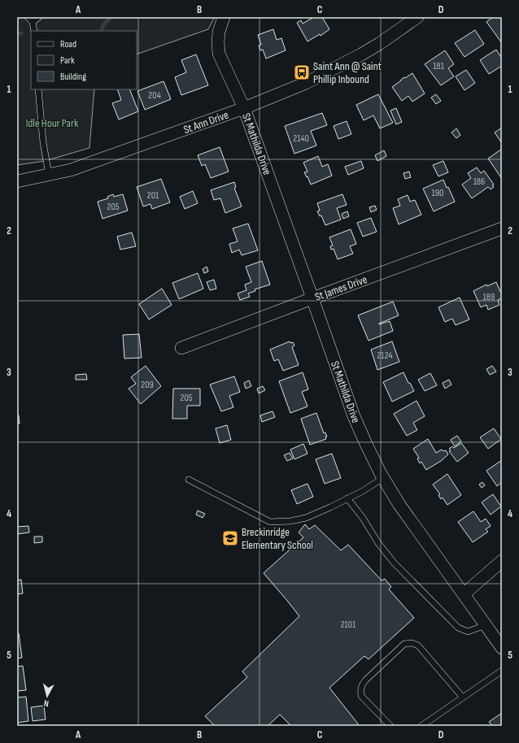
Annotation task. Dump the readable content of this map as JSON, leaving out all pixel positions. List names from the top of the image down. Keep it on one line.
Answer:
{"streets":{"street":["St Ann Drive","St Mathilda Drive","St James Drive"]},"crossings":[["St Ann Drive","St Mathilda Drive"],["St Mathilda Drive","St James Drive"]],"parks":["Idle Hour Park"],"places":{"bus stop":["Saint Ann @ Saint Phillip Inbound"],"school or university":["Breckinridge Elementary School"]},"house_numbers":["181","204","2140","186","190","201","205","189","2124","209","205","2101"],"legend":["Road","Park","Building"],"north":"bottom","grid":{"columns":["A","B","C","D"],"rows":["1","2","3","4","5"]}}
